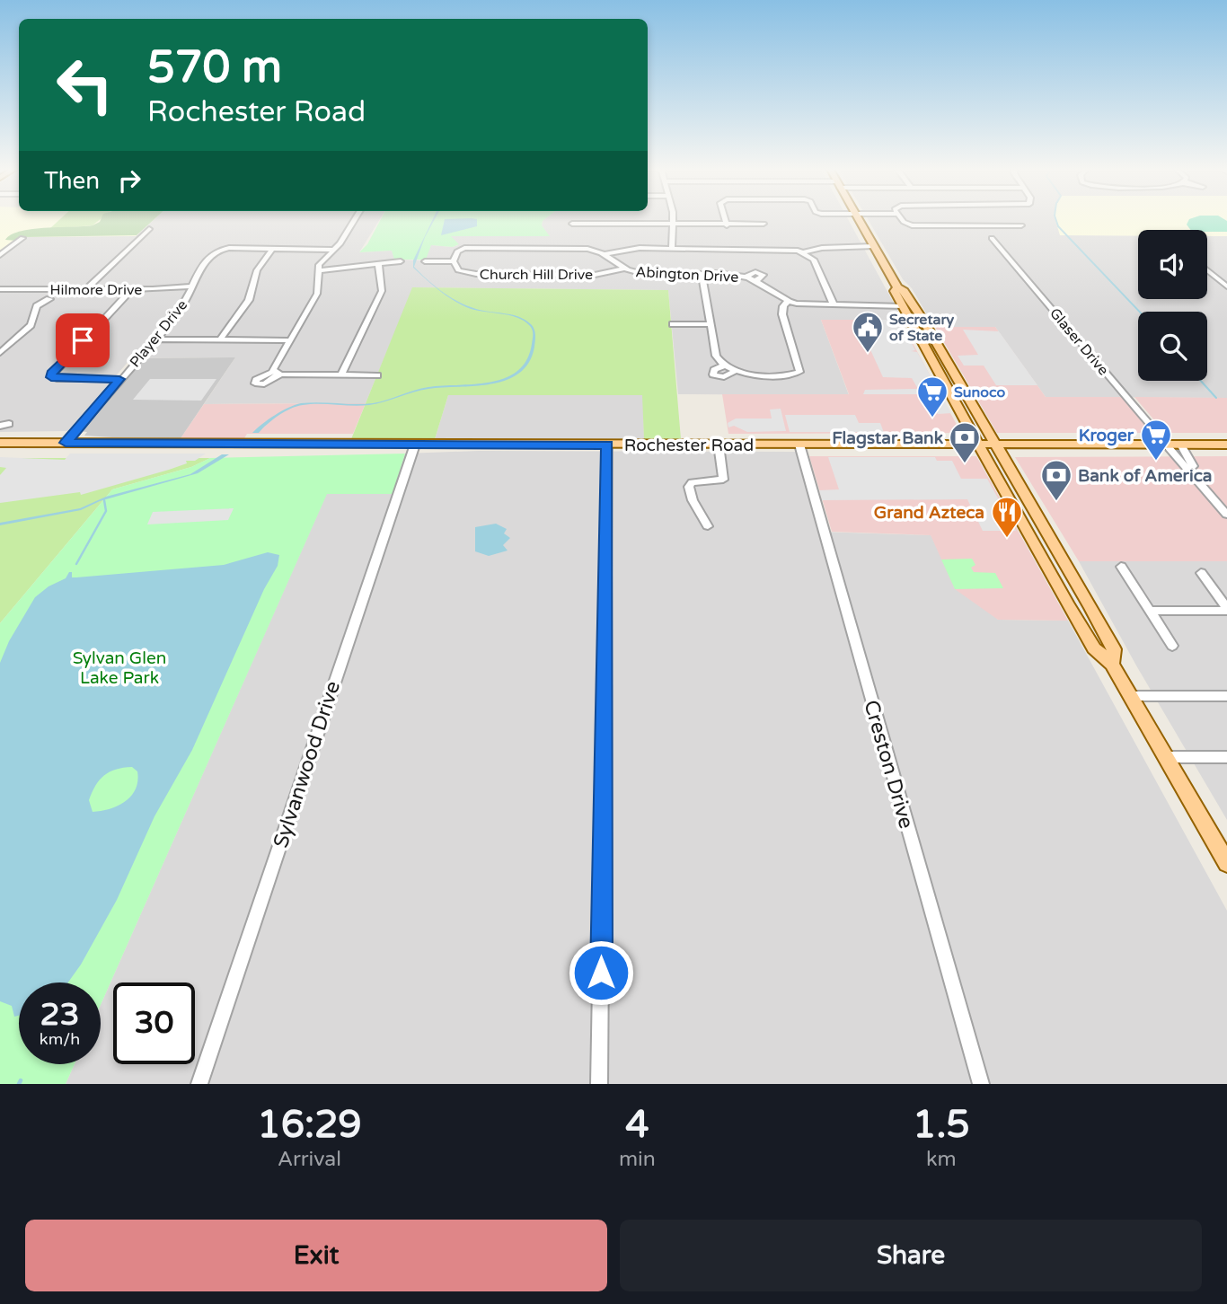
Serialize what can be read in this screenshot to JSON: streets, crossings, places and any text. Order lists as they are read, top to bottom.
{
  "streets": {
    "main road": ["Rochester Road"],
    "street": [
      "Church Hill Drive",
      "Abington Drive",
      "Hilmore Drive",
      "Player Drive",
      "Glaser Drive",
      "Sylvanwood Drive",
      "Creston Drive"
    ]
  },
  "crossings": [
    ["Church Hill Drive", "Abington Drive"],
    ["Hilmore Drive", "Player Drive"],
    ["Player Drive", "Rochester Road"],
    ["Glaser Drive", "Rochester Road"],
    ["Rochester Road", "Sylvanwood Drive"],
    ["Rochester Road", "Creston Drive"]
  ],
  "parks": ["Sylvan Glen Lake Park"],
  "places": {
    "public building": ["Secretary of State"],
    "supermarket": ["Sunoco", "Kroger"],
    "bank": ["Flagstar Bank", "Bank of America"],
    "restaurant": ["Grand Azteca"]
  },
  "page": {
    "turn": ["570 m", "Rochester Road"],
    "then": "Then",
    "speed": "23 km/h",
    "limit": "30",
    "eta": [
      "16:29",
      "Arrival",
      "4",
      "min",
      "1.5",
      "km"
    ],
    "buttons": ["Exit", "Share"]
  }
}
